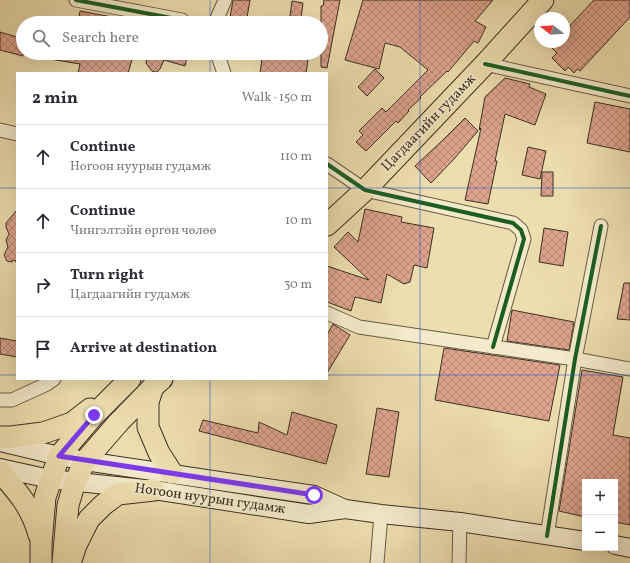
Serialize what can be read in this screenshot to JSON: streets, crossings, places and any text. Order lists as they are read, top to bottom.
{
  "streets": {
    "main road": ["Цагдаагийн гудамж", "Ногоон нуурын гудамж"]
  },
  "north": "left",
  "page": {
    "search": "Search here",
    "heading": ["2 min", "Walk · 150 m"],
    "list": [
      ["Continue", "Ногоон нуурын гудамж", "110 m"],
      ["Continue", "Чингэлтэйн өргөн чөлөө", "10 m"],
      ["Turn right", "Цагдаагийн гудамж", "30 m"],
      "Arrive at destination"
    ],
    "map_buttons": ["+", "−"]
  }
}
